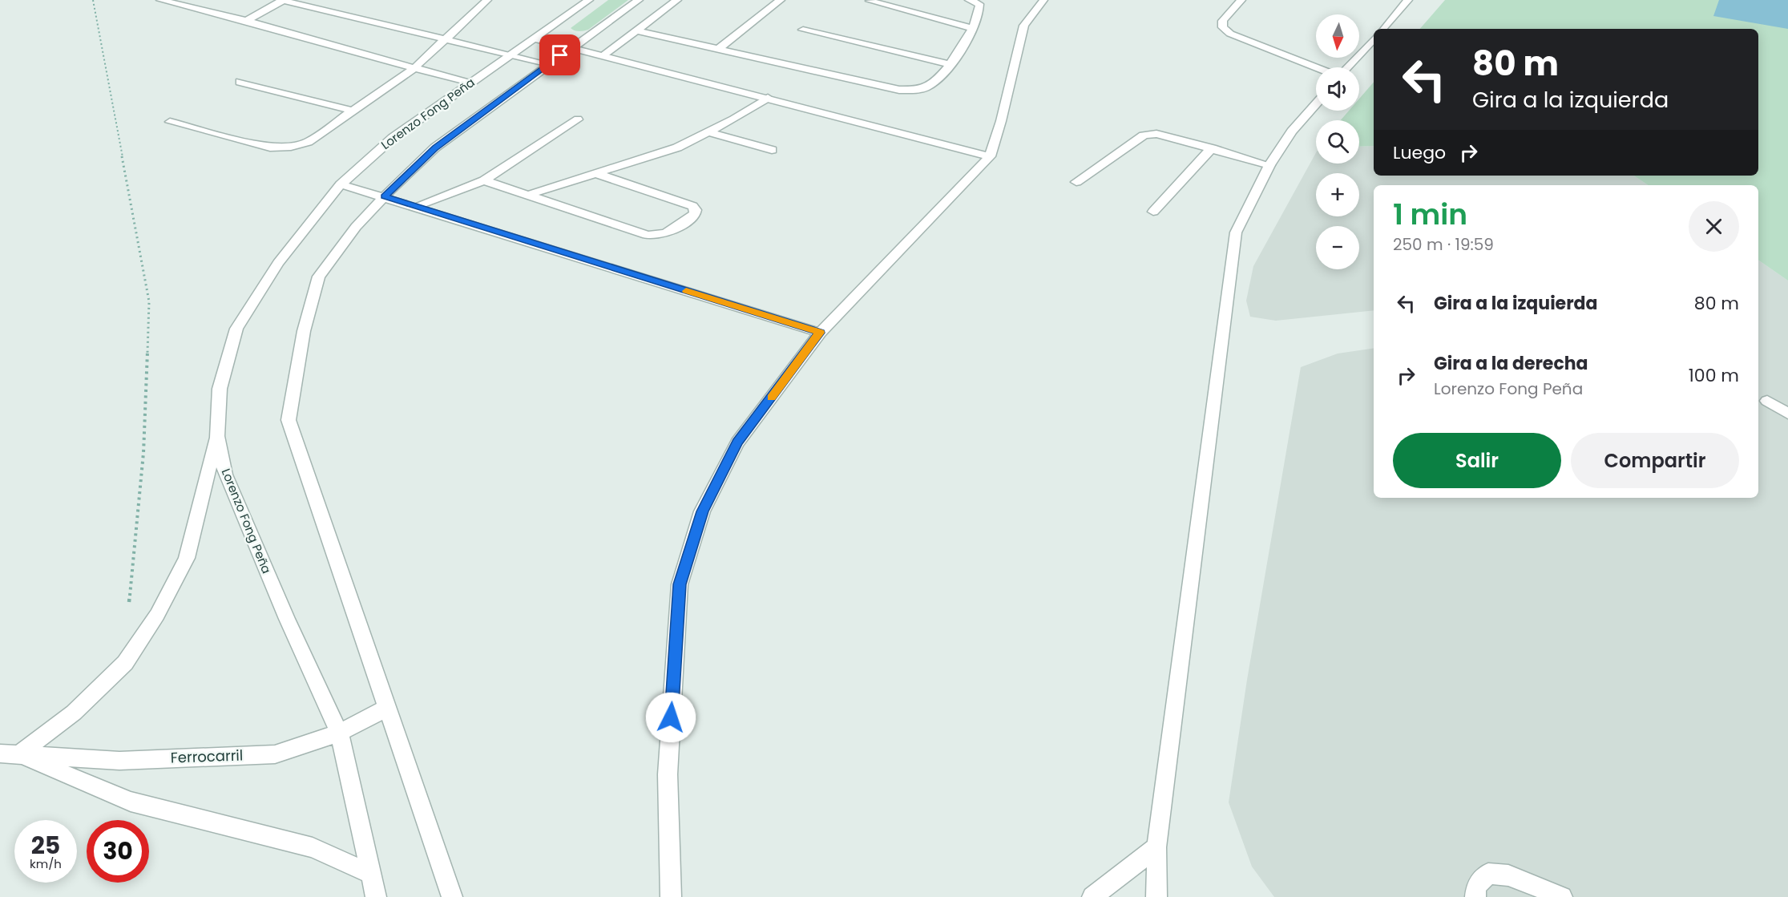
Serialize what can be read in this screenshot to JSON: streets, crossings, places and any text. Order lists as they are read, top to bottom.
{
  "streets": {
    "street": ["Lorenzo Fong Peña", "Ferrocarril"]
  },
  "crossings": [
    ["Lorenzo Fong Peña", "Ferrocarril"]
  ],
  "north": "bottom",
  "page": {
    "map_buttons": ["+", "−"],
    "turn": ["80 m", "Gira a la izquierda"],
    "then": "Luego",
    "heading": ["1 min", "250 m · 19:59"],
    "list": [
      {
        "name": "Gira a la izquierda",
        "value": "80 m"
      },
      {
        "name": "Gira a la derecha",
        "note": "Lorenzo Fong Peña",
        "value": "100 m"
      }
    ],
    "buttons": ["Salir", "Compartir"],
    "speed": "25 km/h",
    "limit": "30"
  }
}
